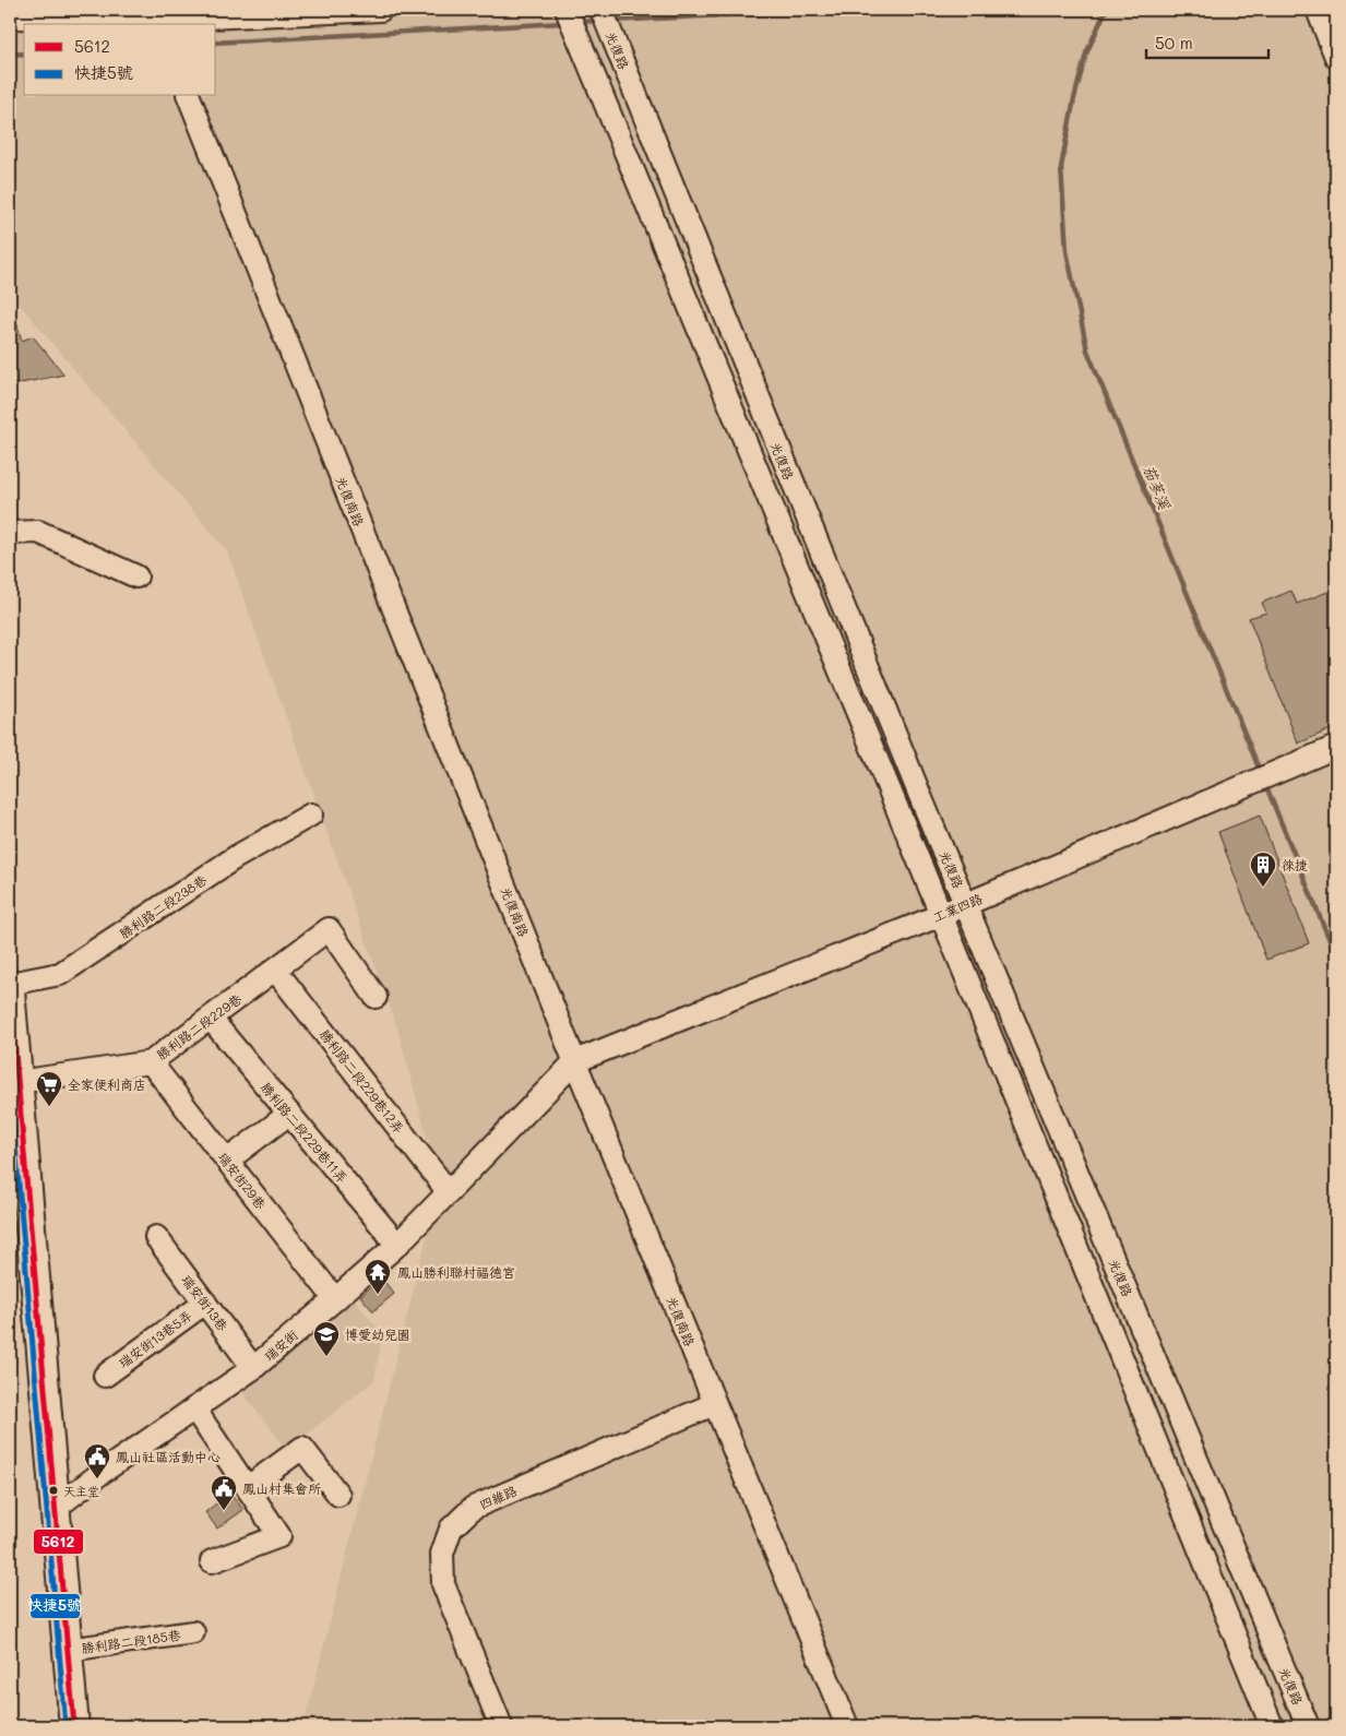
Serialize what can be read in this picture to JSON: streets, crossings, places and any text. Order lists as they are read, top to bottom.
{
  "streets": {
    "street": [
      "光復路",
      "光復南路",
      "勝利路二段238巷",
      "工業四路",
      "勝利路二段229巷",
      "勝利路二段229巷12弄",
      "勝利路二段229巷11弄",
      "瑞安街29巷",
      "瑞安街13巷",
      "瑞安街13巷5弄",
      "瑞安街",
      "四維路",
      "勝利路二段185巷"
    ]
  },
  "crossings": [
    ["光復路", "工業四路"],
    ["光復南路", "工業四路"],
    ["光復南路", "瑞安街"],
    ["光復南路", "四維路"],
    ["工業四路", "瑞安街"],
    ["勝利路二段229巷", "勝利路二段229巷12弄"],
    ["勝利路二段229巷", "勝利路二段229巷11弄"],
    ["勝利路二段229巷", "瑞安街29巷"],
    ["勝利路二段229巷12弄", "瑞安街"],
    ["勝利路二段229巷11弄", "瑞安街"],
    ["瑞安街29巷", "瑞安街"],
    ["瑞安街13巷", "瑞安街13巷5弄"],
    ["瑞安街13巷", "瑞安街"]
  ],
  "water": ["茄苳溪"],
  "places": {
    "building": ["徠捷"],
    "supermarket": ["全家便利商店"],
    "temple": ["鳳山勝利聯村福德宮"],
    "school or university": ["博愛幼兒園"],
    "public building": ["鳳山社區活動中心", "鳳山村集會所"],
    "other": ["天主堂"]
  },
  "lines": ["transit line 5612", "transit line 快捷5號"],
  "legend": ["5612", "快捷5號"],
  "scale_bar": "50 m"
}
